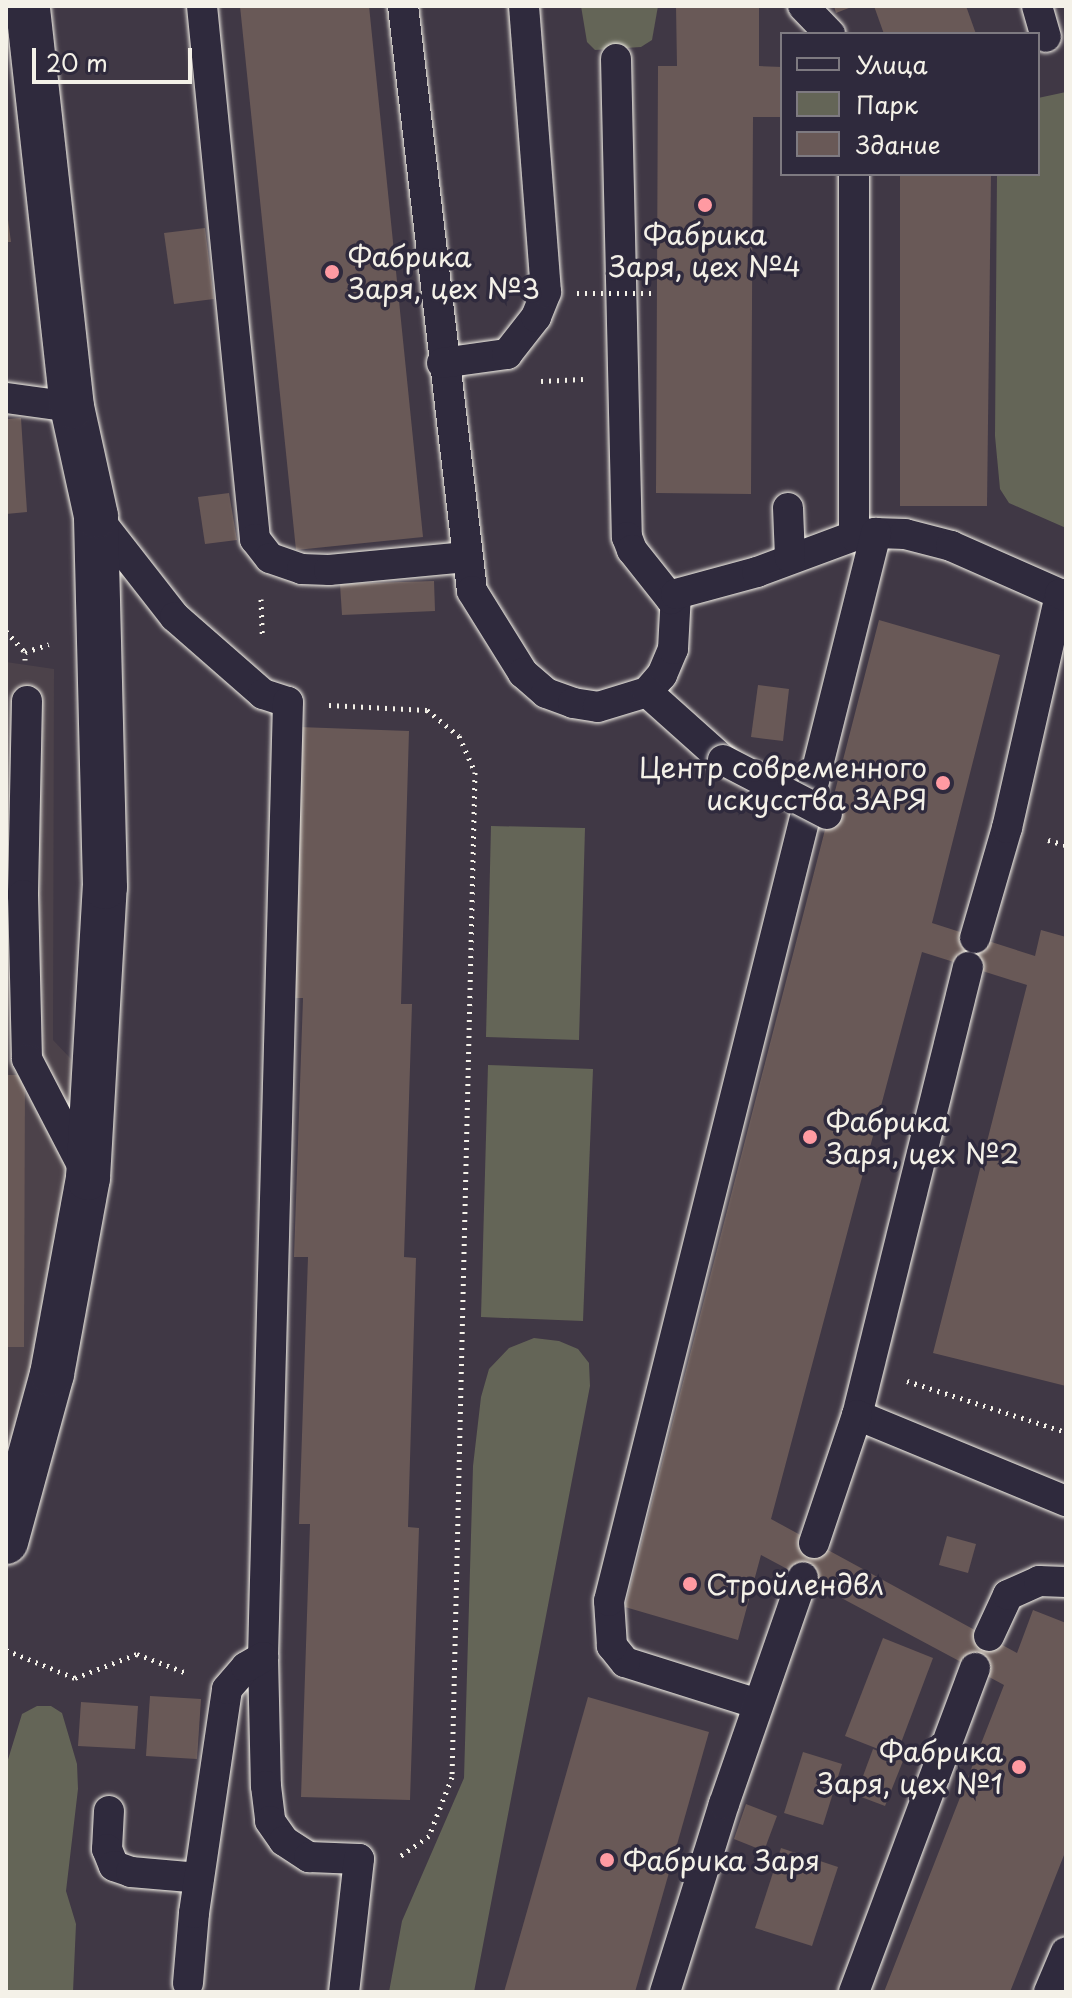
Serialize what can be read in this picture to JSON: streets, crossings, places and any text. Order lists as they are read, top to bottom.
{
  "places": [
    "Фабрика Заря, цех №4",
    "Фабрика Заря, цех №3",
    "Центр современного искусства ЗАРЯ",
    "Фабрика Заря, цех №2",
    "Стройлендвл",
    "Фабрика Заря, цех №1",
    "Фабрика Заря"
  ],
  "legend": ["Улица", "Парк", "Здание"],
  "scale_bar": "20 m"
}
